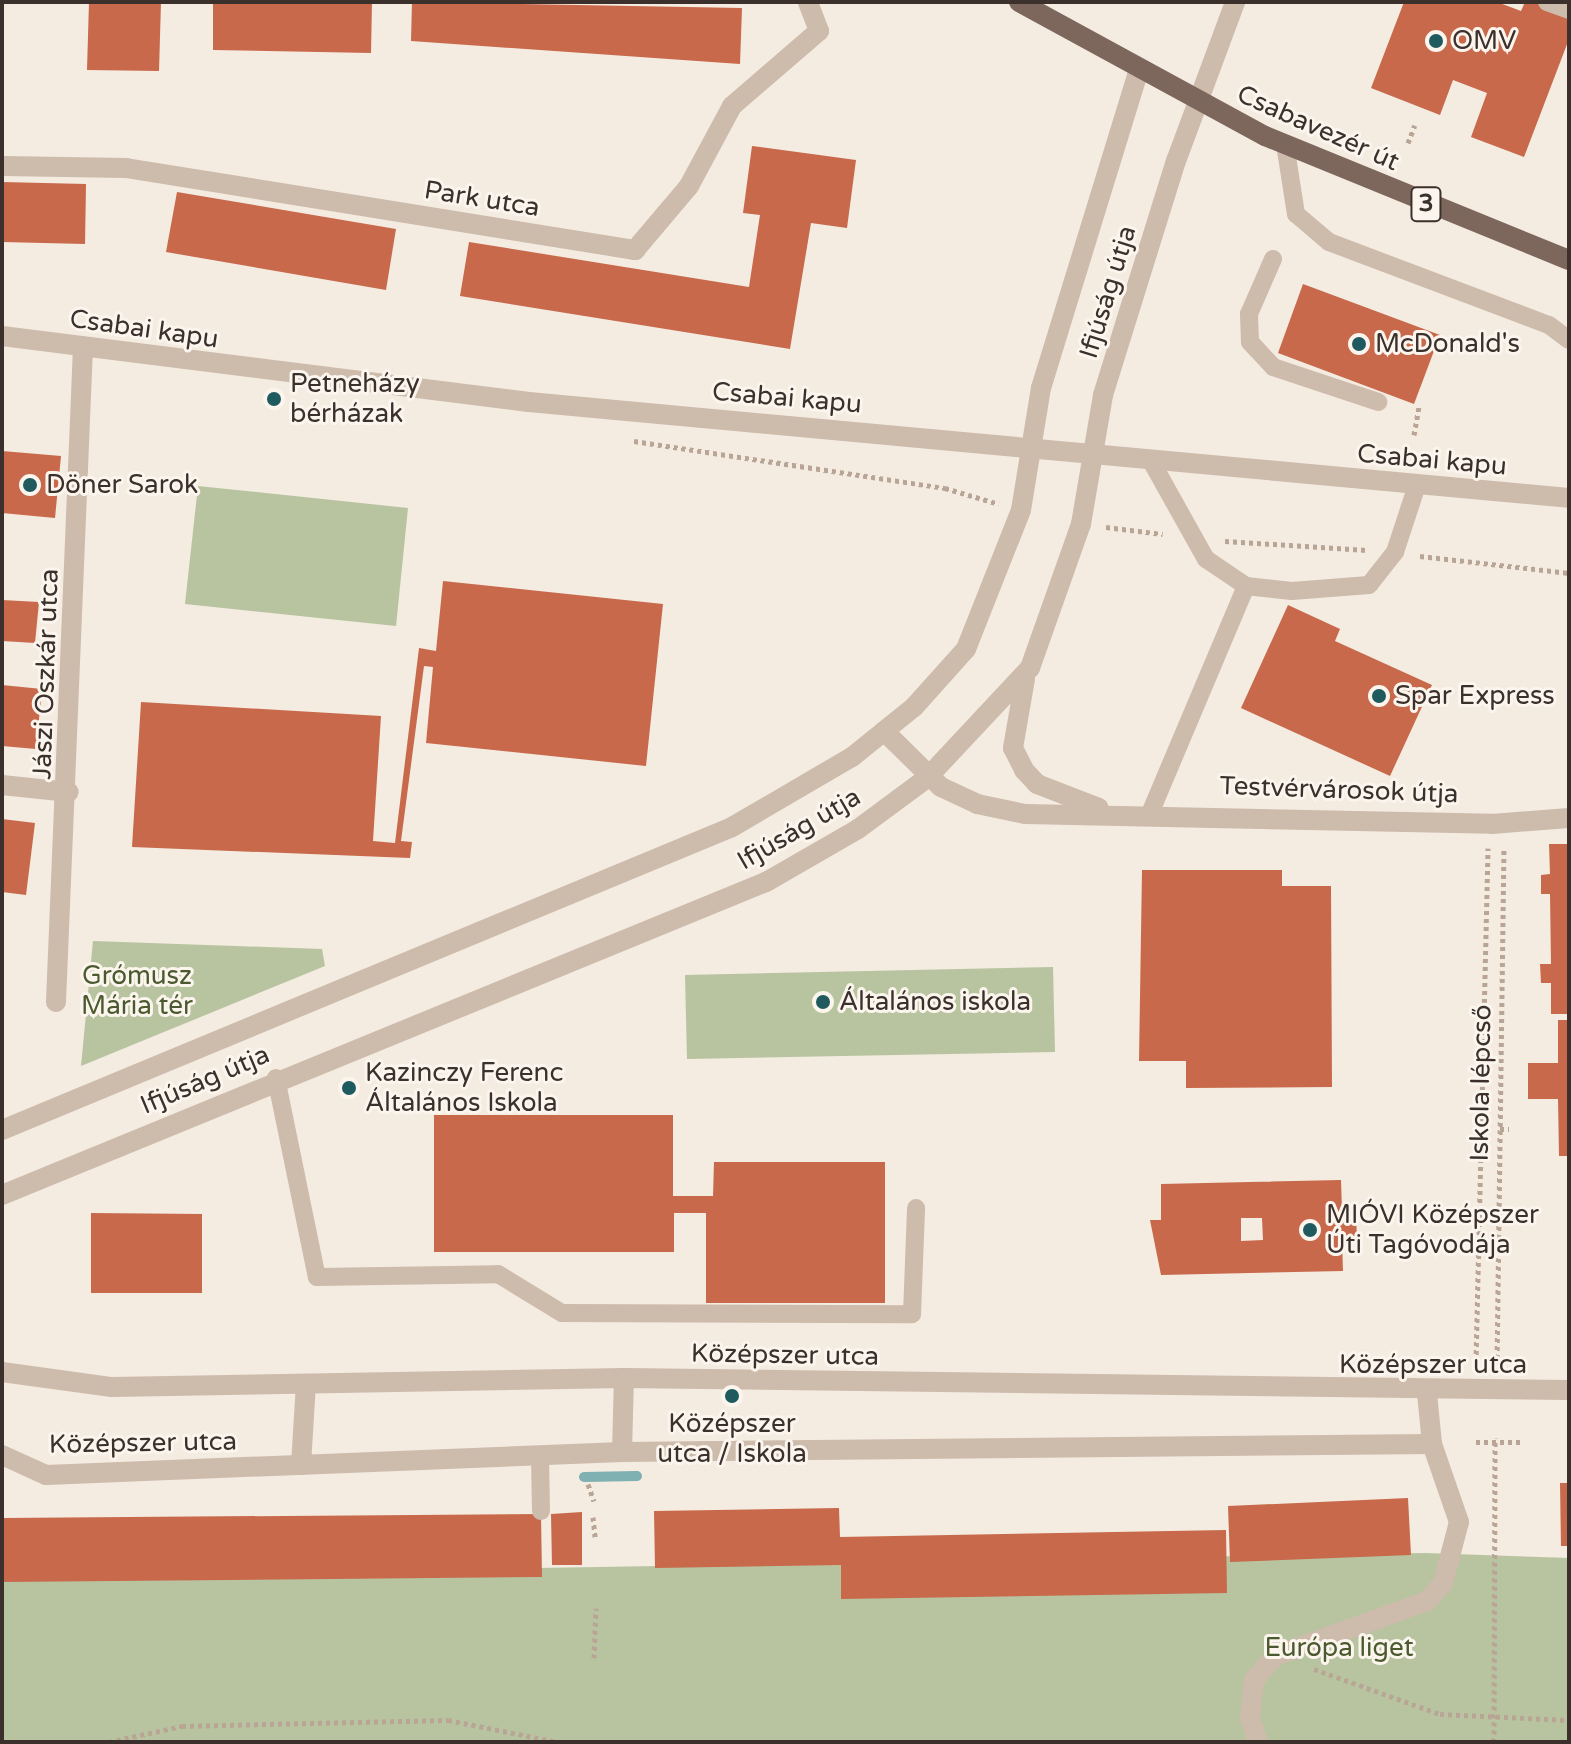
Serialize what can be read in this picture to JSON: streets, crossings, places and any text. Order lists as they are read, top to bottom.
{
  "streets": {
    "main road": ["Csabavezér út", "3"],
    "street": [
      "Park utca",
      "Ifjúság útja",
      "Csabai kapu",
      "Jászi Oszkár utca",
      "Testvérvárosok útja",
      "Középszer utca"
    ],
    "path": ["Iskola lépcső"]
  },
  "crossings": [
    ["Csabavezér út", "3"],
    ["Csabavezér út", "Ifjúság útja"],
    ["3", "Ifjúság útja"],
    ["Ifjúság útja", "Csabai kapu"],
    ["Ifjúság útja", "Testvérvárosok útja"],
    ["Csabai kapu", "Jászi Oszkár utca"],
    ["Testvérvárosok útja", "Iskola lépcső"],
    ["Iskola lépcső", "Középszer utca"]
  ],
  "parks": ["Grómusz Mária tér", "Európa liget"],
  "places": [
    "OMV",
    "McDonald's",
    "Petneházy bérházak",
    "Döner Sarok",
    "Spar Express",
    "Általános iskola",
    "Kazinczy Ferenc Általános Iskola",
    "MIÓVI Középszer Úti Tagóvodája",
    "Középszer utca / Iskola"
  ]
}
